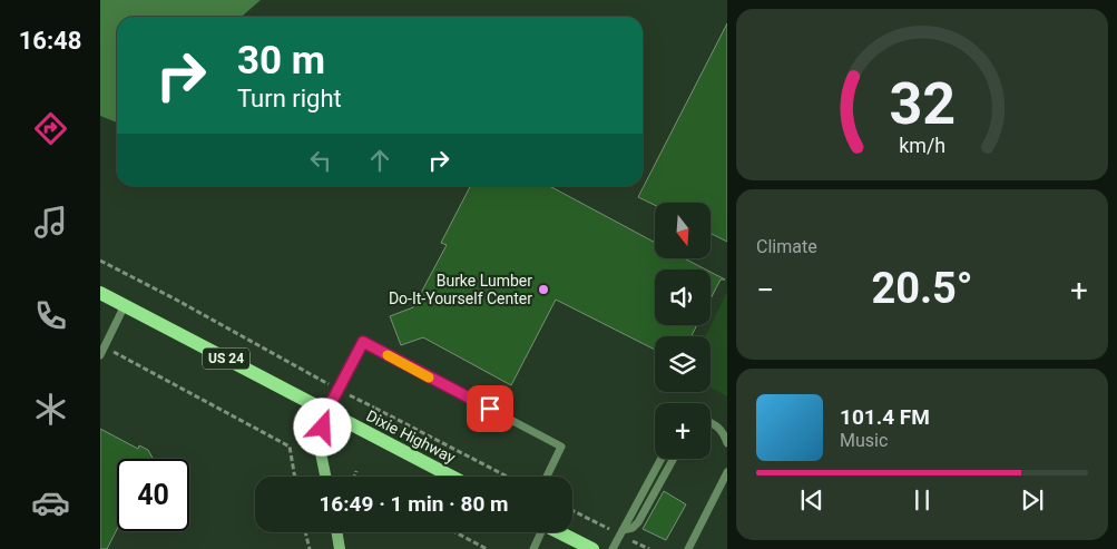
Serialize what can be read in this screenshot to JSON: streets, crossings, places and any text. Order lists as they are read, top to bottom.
{
  "streets": {
    "main road": ["US 24", "Dixie Highway"]
  },
  "places": ["Burke Lumber Do-It-Yourself Center"],
  "north": "bottom",
  "page": {
    "tabs": "16:48",
    "turn": ["30 m", "Turn right"],
    "tile": "Climate",
    "map_buttons": "+",
    "heat": ["−", "20.5°", "+"],
    "song": ["101.4 FM", "Music"],
    "limit": "40",
    "trip": "16:49 · 1 min · 80 m",
    "gauge": ["32", "km/h"]
  }
}
